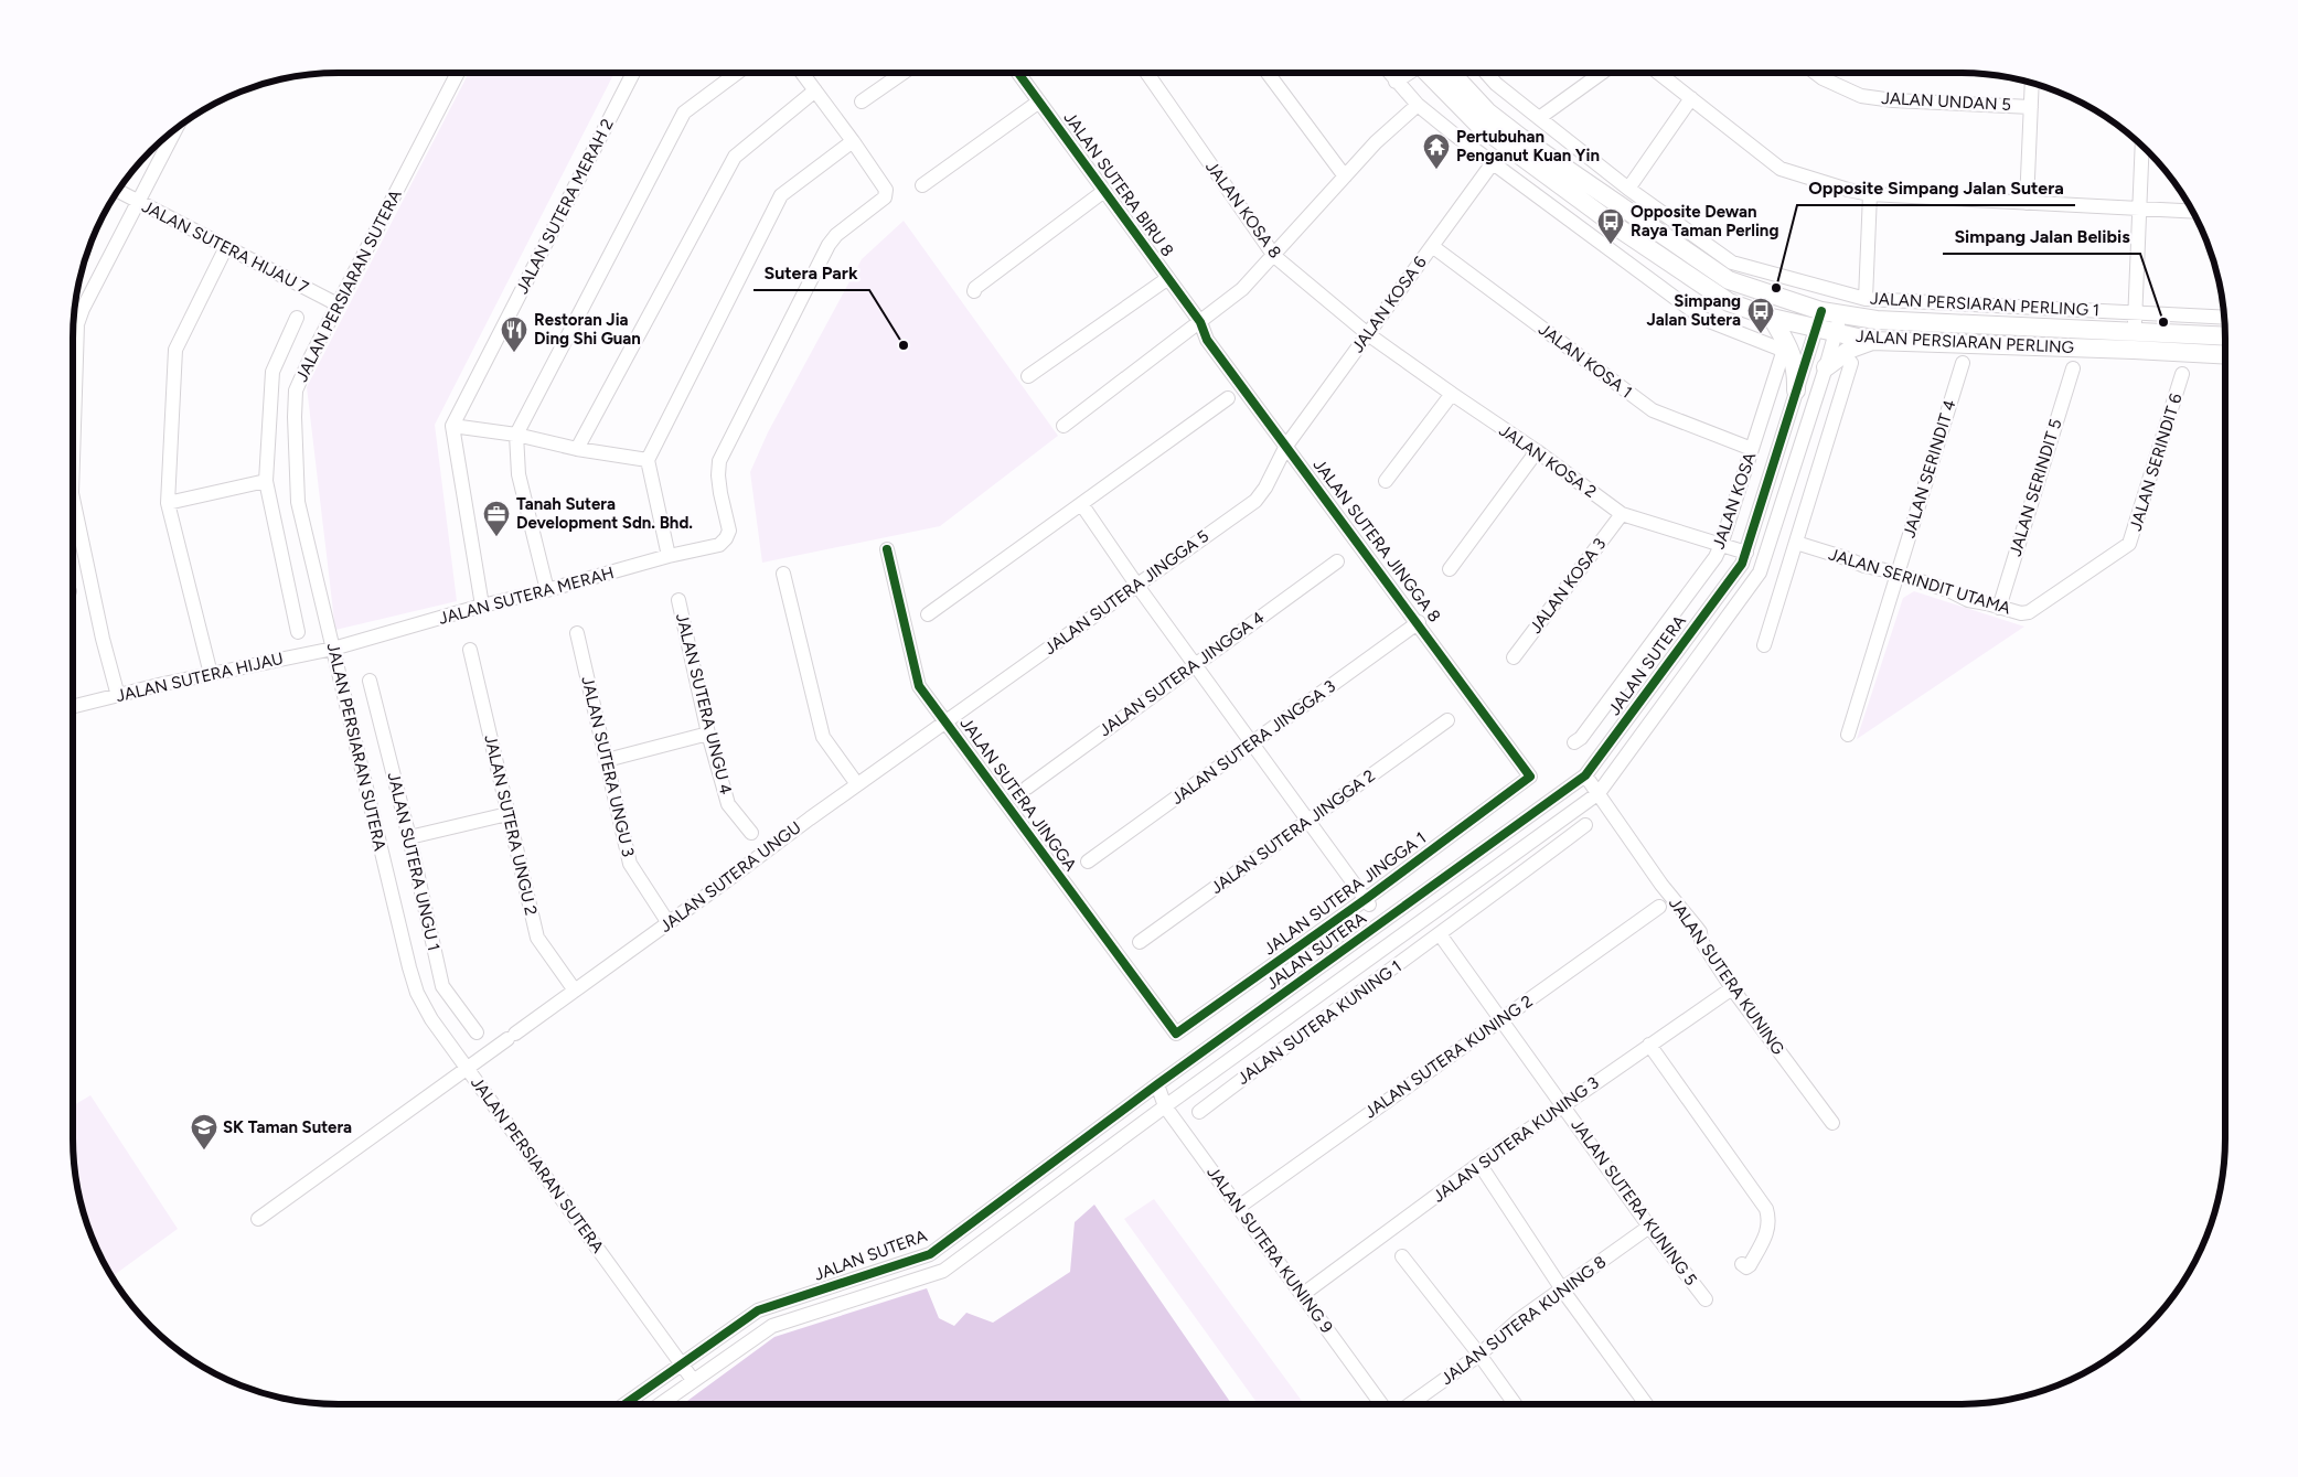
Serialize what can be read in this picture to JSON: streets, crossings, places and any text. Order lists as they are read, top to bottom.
{
  "streets": {
    "main road": ["JALAN PERSIARAN PERLING"],
    "street": [
      "JALAN UNDAN 5",
      "JALAN SUTERA BIRU 8",
      "JALAN SUTERA MERAH 2",
      "JALAN KOSA 8",
      "JALAN SUTERA HIJAU 7",
      "JALAN PERSIARAN SUTERA",
      "JALAN KOSA 6",
      "JALAN PERSIARAN PERLING 1",
      "JALAN KOSA 1",
      "JALAN KOSA 2",
      "JALAN SERINDIT 6",
      "JALAN SERINDIT 4",
      "JALAN SERINDIT 5",
      "JALAN KOSA",
      "JALAN SUTERA JINGGA 8",
      "JALAN SERINDIT UTAMA",
      "JALAN KOSA 3",
      "JALAN SUTERA JINGGA 5",
      "JALAN SUTERA MERAH",
      "JALAN SUTERA",
      "JALAN SUTERA JINGGA 4",
      "JALAN SUTERA HIJAU",
      "JALAN SUTERA UNGU 4",
      "JALAN SUTERA JINGGA 3",
      "JALAN SUTERA UNGU 3",
      "JALAN SUTERA JINGGA",
      "JALAN SUTERA UNGU 2",
      "JALAN SUTERA JINGGA 2",
      "JALAN SUTERA UNGU 1",
      "JALAN SUTERA UNGU",
      "JALAN SUTERA JINGGA 1",
      "JALAN SUTERA KUNING",
      "JALAN SUTERA KUNING 1",
      "JALAN SUTERA KUNING 2",
      "JALAN SUTERA KUNING 3",
      "JALAN SUTERA KUNING 5",
      "JALAN SUTERA KUNING 9",
      "JALAN SUTERA KUNING 8"
    ]
  },
  "crossings": [
    ["JALAN SUTERA BIRU 8", "JALAN SUTERA JINGGA 8"],
    ["JALAN KOSA 8", "JALAN KOSA 6"],
    ["JALAN KOSA 8", "JALAN KOSA 2"],
    ["JALAN SUTERA HIJAU 7", "JALAN PERSIARAN SUTERA"],
    ["JALAN PERSIARAN SUTERA", "JALAN SUTERA MERAH"],
    ["JALAN PERSIARAN SUTERA", "JALAN SUTERA"],
    ["JALAN PERSIARAN SUTERA", "JALAN SUTERA HIJAU"],
    ["JALAN PERSIARAN SUTERA", "JALAN SUTERA UNGU"],
    ["JALAN KOSA 6", "JALAN KOSA 1"],
    ["JALAN KOSA 6", "JALAN KOSA 2"],
    ["JALAN KOSA 6", "JALAN KOSA"],
    ["JALAN KOSA 6", "JALAN SUTERA JINGGA 8"],
    ["JALAN KOSA 6", "JALAN SUTERA JINGGA 5"],
    ["JALAN PERSIARAN PERLING 1", "JALAN PERSIARAN PERLING"],
    ["JALAN PERSIARAN PERLING", "JALAN SUTERA"],
    ["JALAN KOSA 1", "JALAN KOSA"],
    ["JALAN KOSA 2", "JALAN KOSA"],
    ["JALAN KOSA 2", "JALAN KOSA 3"],
    ["JALAN KOSA 2", "JALAN SUTERA"],
    ["JALAN SERINDIT 6", "JALAN SERINDIT UTAMA"],
    ["JALAN SERINDIT 4", "JALAN SERINDIT UTAMA"],
    ["JALAN SERINDIT 5", "JALAN SERINDIT UTAMA"],
    ["JALAN SUTERA JINGGA 8", "JALAN SUTERA JINGGA 5"],
    ["JALAN SUTERA JINGGA 8", "JALAN SUTERA JINGGA 3"],
    ["JALAN SUTERA JINGGA 8", "JALAN SUTERA JINGGA 1"],
    ["JALAN SUTERA JINGGA 5", "JALAN SUTERA JINGGA"],
    ["JALAN SUTERA JINGGA 5", "JALAN SUTERA UNGU"],
    ["JALAN SUTERA MERAH", "JALAN SUTERA HIJAU"],
    ["JALAN SUTERA", "JALAN SUTERA JINGGA 1"],
    ["JALAN SUTERA", "JALAN SUTERA KUNING"],
    ["JALAN SUTERA", "JALAN SUTERA KUNING 9"],
    ["JALAN SUTERA UNGU 3", "JALAN SUTERA UNGU"],
    ["JALAN SUTERA JINGGA", "JALAN SUTERA UNGU"],
    ["JALAN SUTERA JINGGA", "JALAN SUTERA JINGGA 1"],
    ["JALAN SUTERA UNGU 2", "JALAN SUTERA UNGU"],
    ["JALAN SUTERA KUNING", "JALAN SUTERA KUNING 3"],
    ["JALAN SUTERA KUNING 2", "JALAN SUTERA KUNING 5"],
    ["JALAN SUTERA KUNING 2", "JALAN SUTERA KUNING 9"],
    ["JALAN SUTERA KUNING 3", "JALAN SUTERA KUNING 5"],
    ["JALAN SUTERA KUNING 3", "JALAN SUTERA KUNING 9"],
    ["JALAN SUTERA KUNING 5", "JALAN SUTERA KUNING 8"]
  ],
  "places": {
    "temple": ["Pertubuhan Penganut Kuan Yin"],
    "bus stop": ["Opposite Dewan Raya Taman Perling", "Simpang Jalan Sutera"],
    "other": ["Opposite Simpang Jalan Sutera", "Simpang Jalan Belibis", "Sutera Park"],
    "restaurant": ["Restoran Jia Ding Shi Guan"],
    "office": ["Tanah Sutera Development Sdn. Bhd."],
    "school or university": ["SK Taman Sutera"]
  }
}
